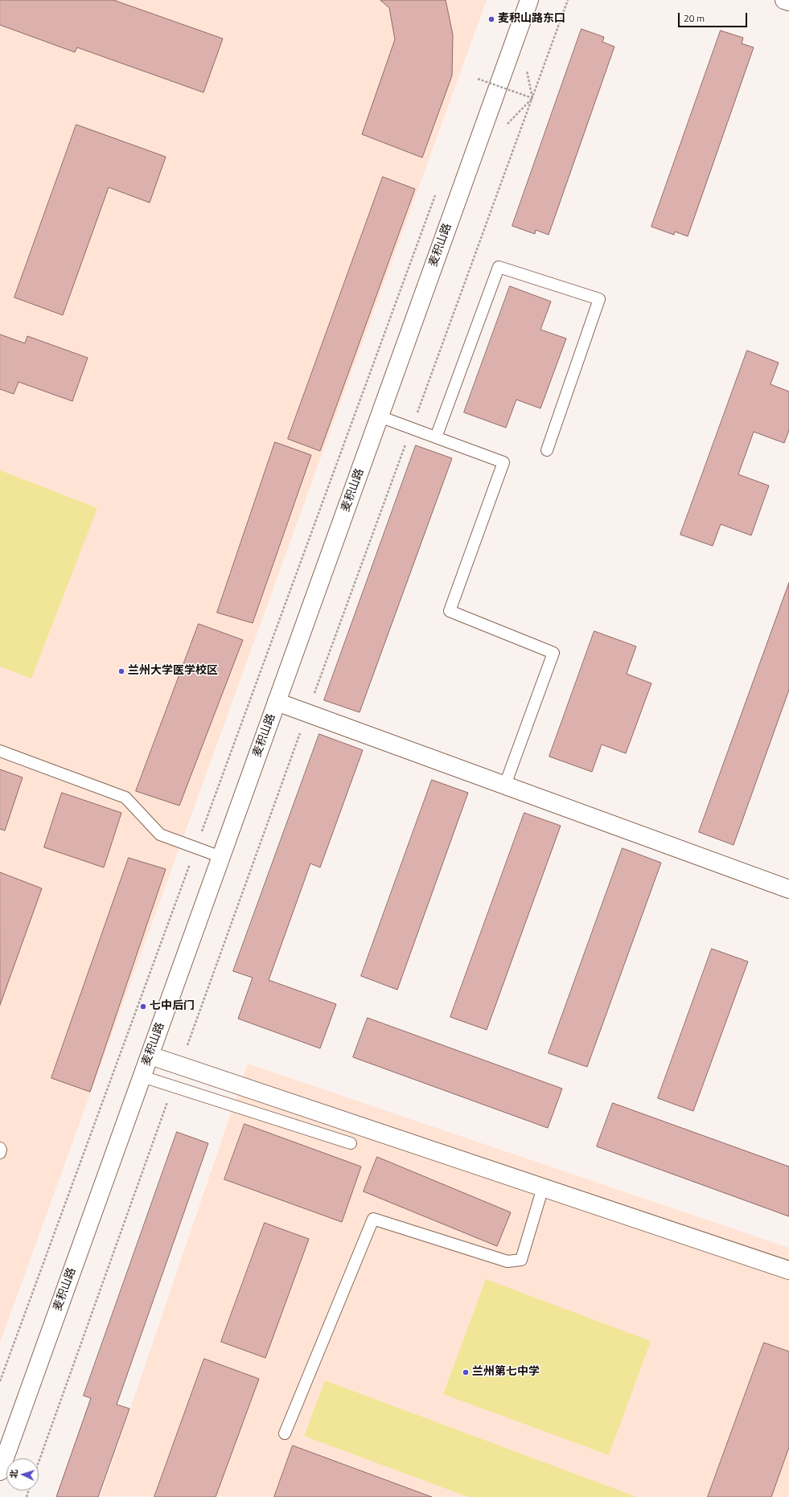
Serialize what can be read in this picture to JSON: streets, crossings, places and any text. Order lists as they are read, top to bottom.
{
  "streets": {
    "street": ["麦积山路"]
  },
  "places": [
    "麦积山路东口",
    "兰州大学医学校区",
    "七中后门",
    "兰州第七中学"
  ],
  "scale_bar": "20 m",
  "north": "left"
}
